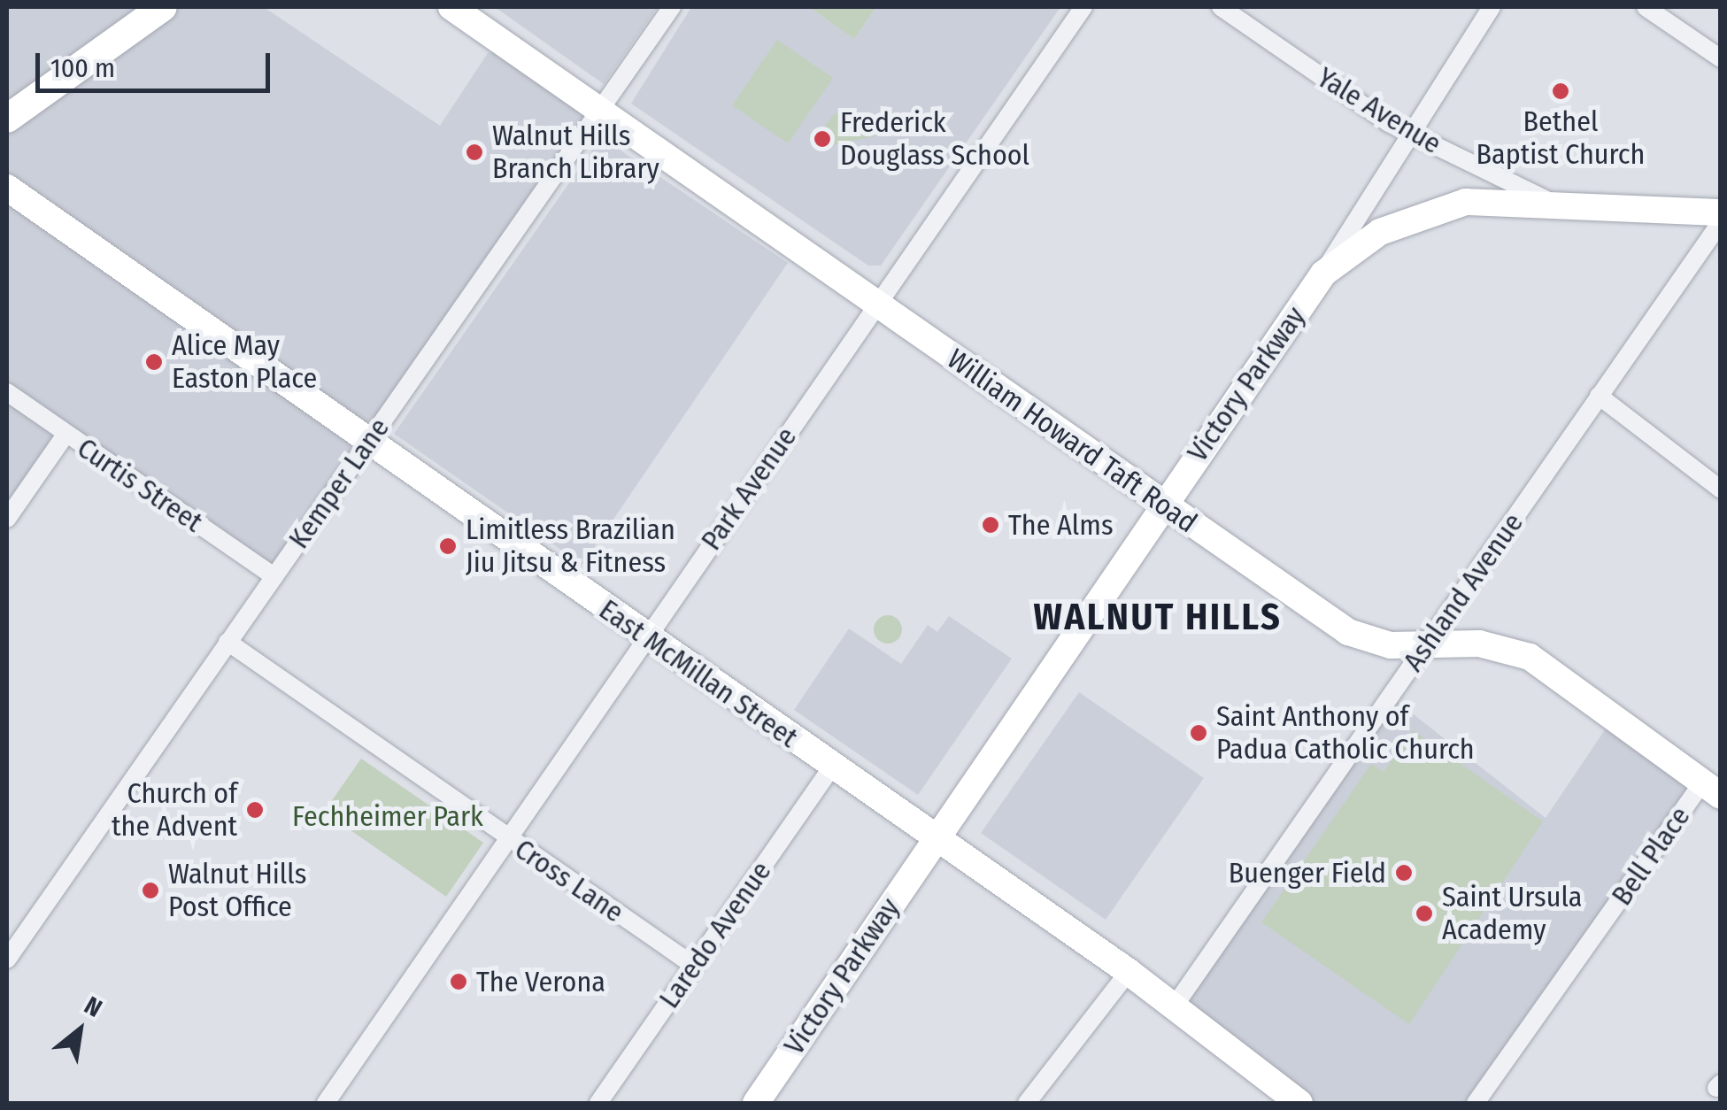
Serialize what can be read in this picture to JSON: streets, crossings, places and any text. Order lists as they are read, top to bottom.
{
  "streets": {
    "street": [
      "Yale Avenue",
      "Victory Parkway",
      "William Howard Taft Road",
      "Kemper Lane",
      "Curtis Street",
      "Park Avenue",
      "Ashland Avenue",
      "East McMillan Street",
      "Bell Place",
      "Cross Lane",
      "Laredo Avenue"
    ]
  },
  "crossings": [
    ["Yale Avenue", "Victory Parkway"],
    ["Victory Parkway", "William Howard Taft Road"],
    ["Victory Parkway", "East McMillan Street"],
    ["William Howard Taft Road", "Kemper Lane"],
    ["William Howard Taft Road", "Park Avenue"],
    ["William Howard Taft Road", "Ashland Avenue"],
    ["William Howard Taft Road", "Bell Place"],
    ["Kemper Lane", "Curtis Street"],
    ["Kemper Lane", "East McMillan Street"],
    ["Kemper Lane", "Cross Lane"],
    ["Park Avenue", "East McMillan Street"],
    ["Park Avenue", "Cross Lane"],
    ["Ashland Avenue", "East McMillan Street"],
    ["East McMillan Street", "Laredo Avenue"],
    ["Cross Lane", "Laredo Avenue"]
  ],
  "districts": ["WALNUT HILLS"],
  "parks": ["Fechheimer Park"],
  "places": [
    "Bethel Baptist Church",
    "Frederick Douglass School",
    "Walnut Hills Branch Library",
    "Alice May Easton Place",
    "The Alms",
    "Limitless Brazilian Jiu Jitsu & Fitness",
    "Saint Anthony of Padua Catholic Church",
    "Church of the Advent",
    "Buenger Field",
    "Walnut Hills Post Office",
    "Saint Ursula Academy",
    "The Verona"
  ],
  "scale_bar": "100 m",
  "north": "top right"
}
